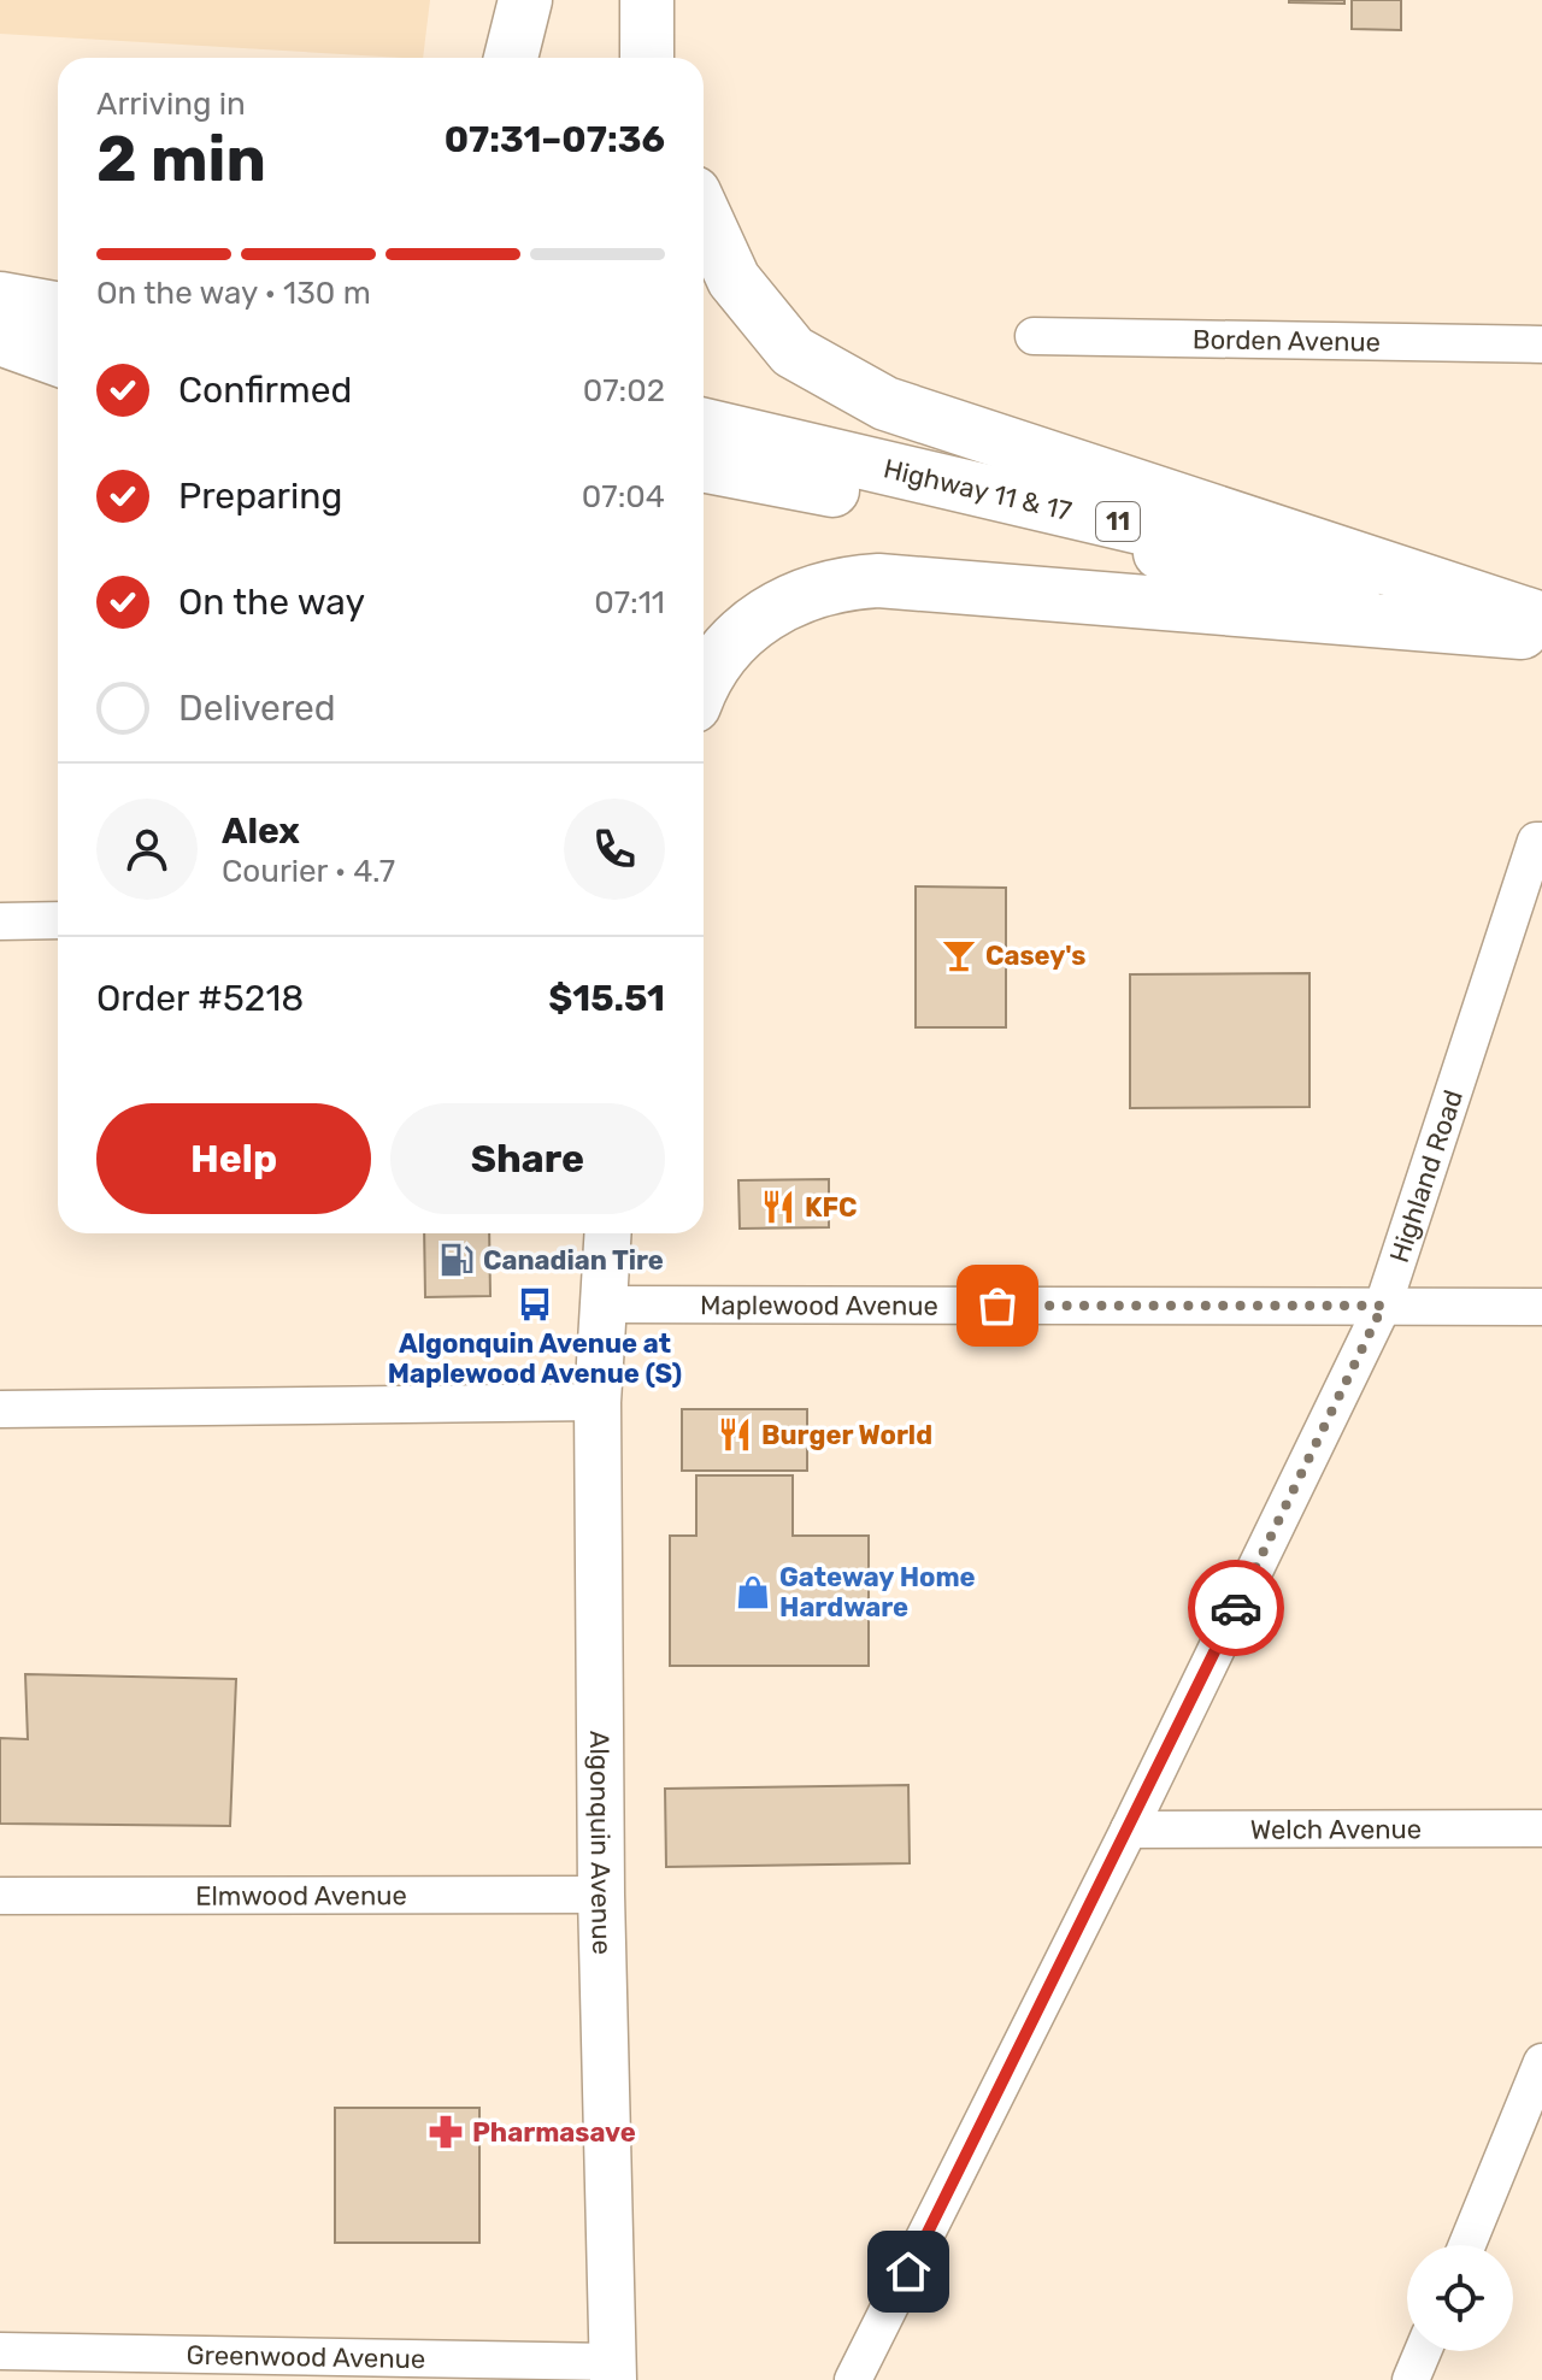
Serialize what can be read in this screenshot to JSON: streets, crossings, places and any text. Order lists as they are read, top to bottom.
{
  "streets": {
    "highway": ["Highway 11 & 17", "11"],
    "main road": ["Algonquin Avenue"],
    "street": [
      "Borden Avenue",
      "Highland Road",
      "Maplewood Avenue",
      "Welch Avenue",
      "Elmwood Avenue",
      "Greenwood Avenue"
    ]
  },
  "crossings": [
    ["Highland Road", "Maplewood Avenue"],
    ["Highland Road", "Welch Avenue"],
    ["Maplewood Avenue", "Algonquin Avenue"],
    ["Algonquin Avenue", "Elmwood Avenue"],
    ["Algonquin Avenue", "Greenwood Avenue"]
  ],
  "places": {
    "bar": ["Casey's"],
    "restaurant": ["KFC", "Burger World"],
    "fuel station": ["Canadian Tire"],
    "bus stop": ["Algonquin Avenue at Maplewood Avenue (S)"],
    "shop": ["Gateway Home Hardware"],
    "pharmacy": ["Pharmasave"]
  },
  "page": {
    "heading": ["2 min", "Arriving in", "07:31–07:36"],
    "panel": [
      "Alex",
      "Courier · 4.7",
      "Order #5218",
      "$15.51"
    ],
    "bar": "On the way · 130 m",
    "list": [
      ["Confirmed", "07:02"],
      ["Preparing", "07:04"],
      ["On the way", "07:11"],
      "Delivered"
    ],
    "buttons": ["Help", "Share"]
  }
}
